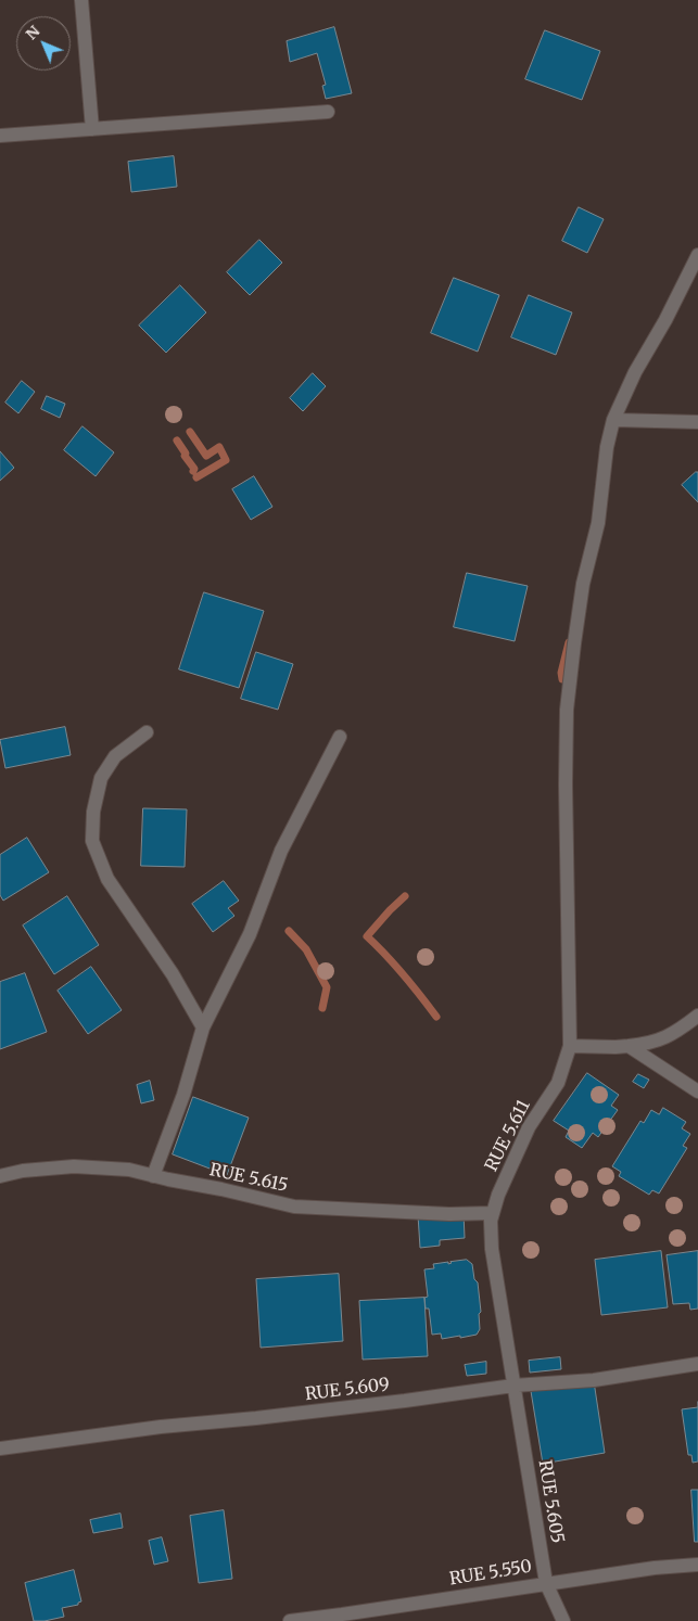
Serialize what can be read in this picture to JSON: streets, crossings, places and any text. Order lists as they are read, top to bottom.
{
  "streets": {
    "street": [
      "RUE 5.611",
      "RUE 5.615",
      "RUE 5.609",
      "RUE 5.605",
      "RUE 5.550"
    ]
  },
  "crossings": [
    ["RUE 5.611", "RUE 5.615"],
    ["RUE 5.611", "RUE 5.609"],
    ["RUE 5.611", "RUE 5.605"],
    ["RUE 5.609", "RUE 5.605"],
    ["RUE 5.605", "RUE 5.550"]
  ],
  "north": "top left"
}
